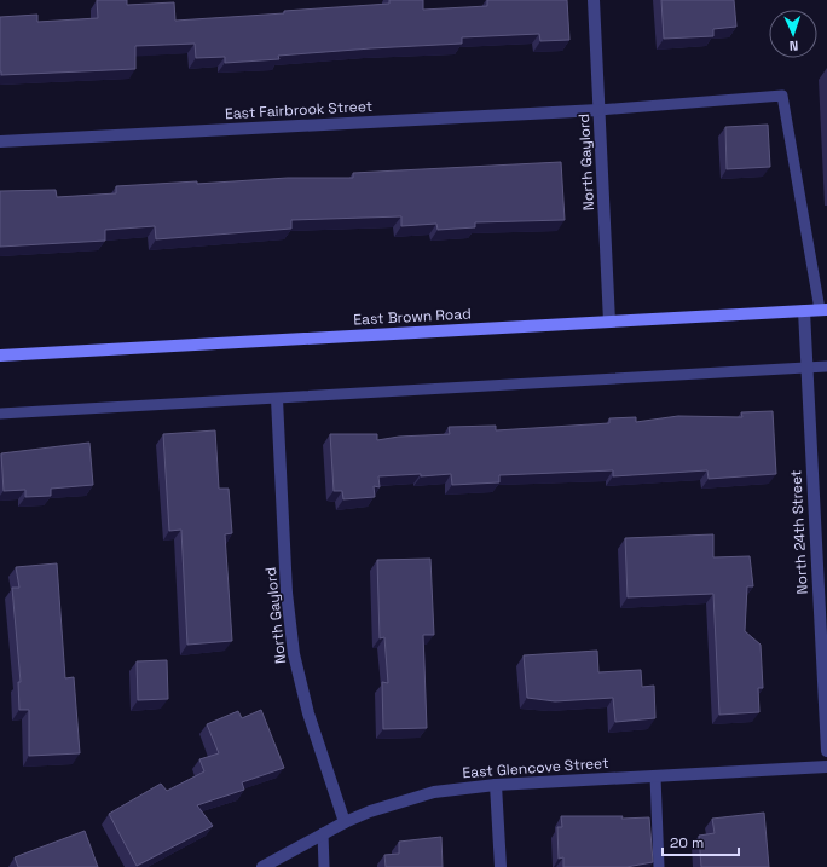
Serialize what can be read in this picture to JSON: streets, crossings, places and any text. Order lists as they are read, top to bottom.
{
  "streets": {
    "main road": ["East Brown Road"],
    "street": [
      "East Fairbrook Street",
      "North Gaylord",
      "North 24th Street",
      "East Glencove Street"
    ]
  },
  "crossings": [
    ["East Fairbrook Street", "North Gaylord"],
    ["North Gaylord", "East Brown Road"],
    ["North Gaylord", "East Glencove Street"],
    ["East Brown Road", "North 24th Street"]
  ],
  "scale_bar": "20 m",
  "north": "bottom"
}
